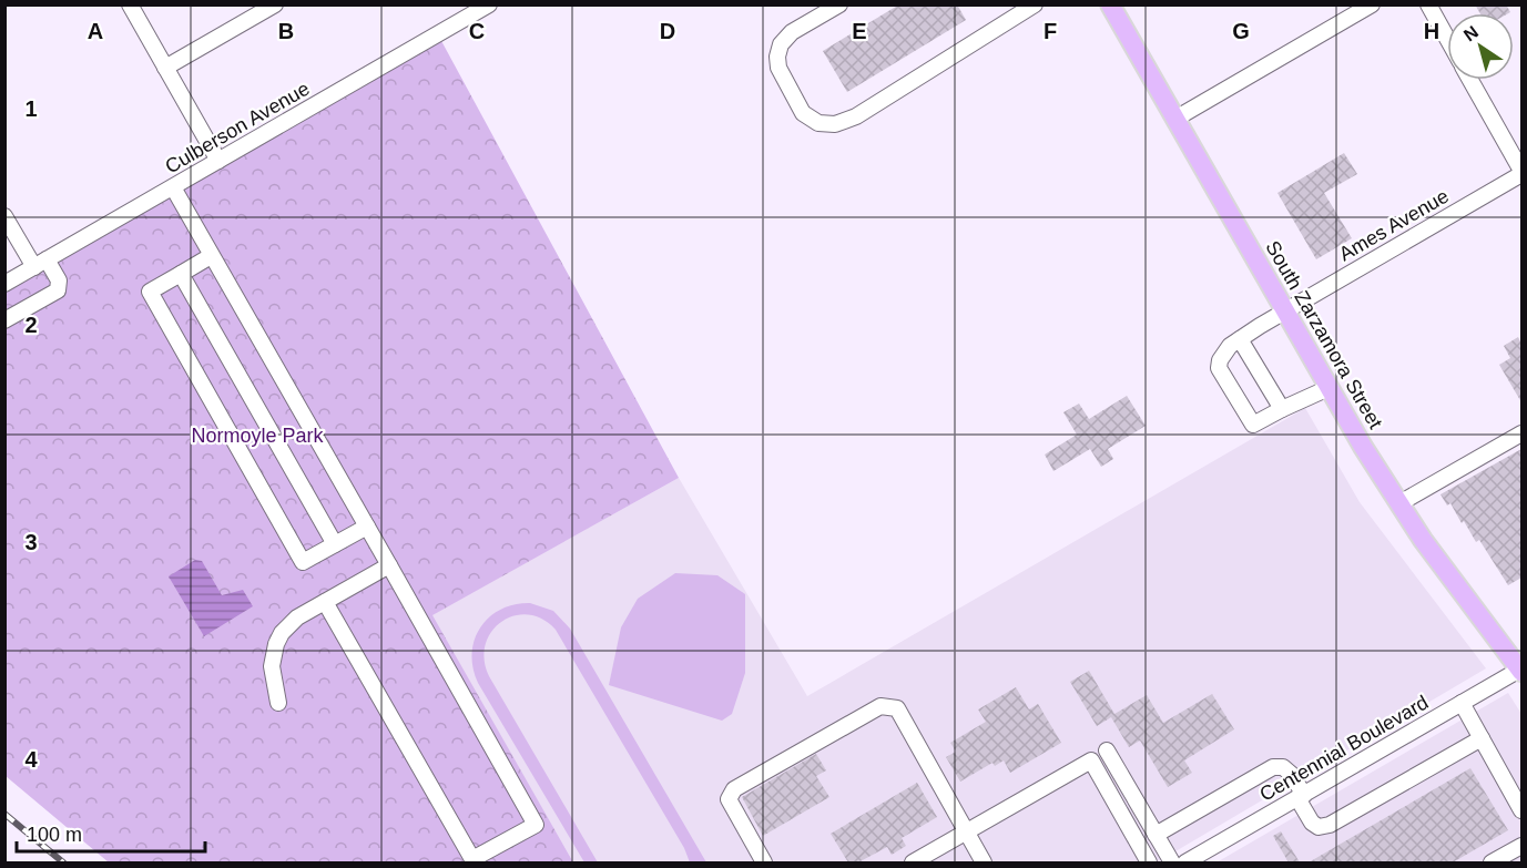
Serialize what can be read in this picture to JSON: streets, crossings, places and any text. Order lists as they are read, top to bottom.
{
  "streets": {
    "main road": ["South Zarzamora Street"],
    "street": ["Culberson Avenue", "Ames Avenue", "Centennial Boulevard"]
  },
  "crossings": [
    ["Ames Avenue", "South Zarzamora Street"],
    ["South Zarzamora Street", "Centennial Boulevard"]
  ],
  "parks": ["Normoyle Park"],
  "scale_bar": "100 m",
  "north": "top left",
  "grid": {
    "columns": [
      "A",
      "B",
      "C",
      "D",
      "E",
      "F",
      "G",
      "H"
    ],
    "rows": [
      "1",
      "2",
      "3",
      "4"
    ]
  }
}
